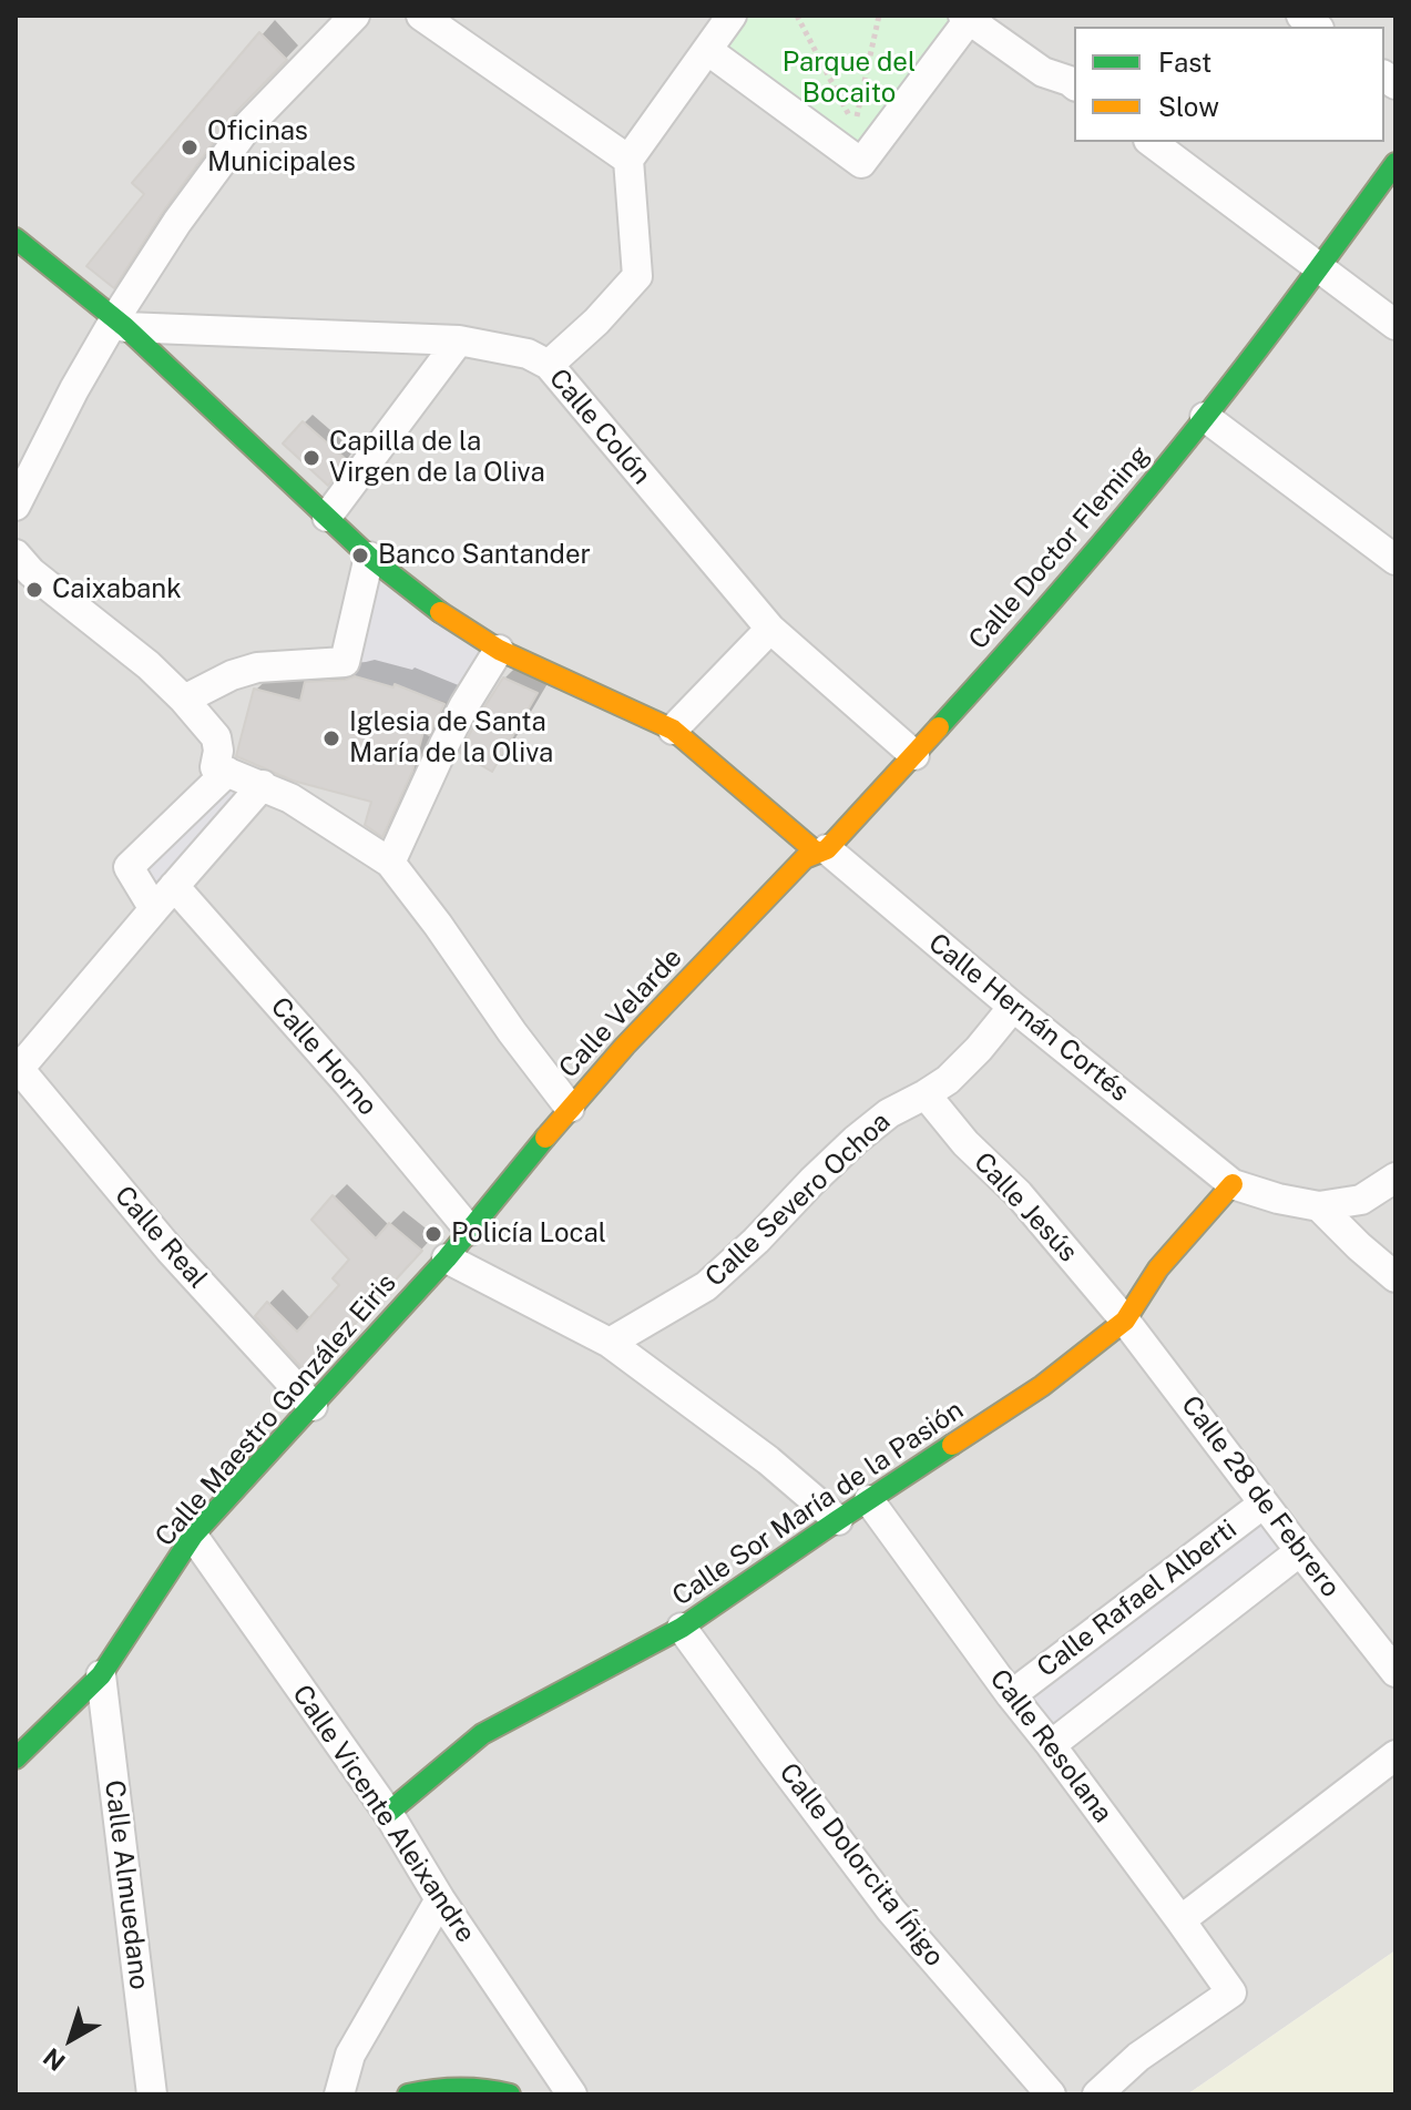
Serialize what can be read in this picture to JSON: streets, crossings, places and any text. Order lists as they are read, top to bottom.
{
  "streets": {
    "street": [
      "Calle Colón",
      "Calle Doctor Fleming",
      "Calle Velarde",
      "Calle Hernán Cortés",
      "Calle Horno",
      "Calle Severo Ochoa",
      "Calle Jesús",
      "Calle Real",
      "Calle Maestro González Eiris",
      "Calle 28 de Febrero",
      "Calle Sor María de la Pasión",
      "Calle Rafael Alberti",
      "Calle Resolana",
      "Calle Vicente Aleixandre",
      "Calle Dolorcita Íñigo",
      "Calle Almuedano"
    ]
  },
  "crossings": [
    ["Calle Colón", "Calle Doctor Fleming"],
    ["Calle Doctor Fleming", "Calle Velarde"],
    ["Calle Doctor Fleming", "Calle Hernán Cortés"],
    ["Calle Velarde", "Calle Hernán Cortés"],
    ["Calle Velarde", "Calle Horno"],
    ["Calle Velarde", "Calle Maestro González Eiris"],
    ["Calle Hernán Cortés", "Calle Severo Ochoa"],
    ["Calle Hernán Cortés", "Calle Sor María de la Pasión"],
    ["Calle Horno", "Calle Maestro González Eiris"],
    ["Calle Severo Ochoa", "Calle Jesús"],
    ["Calle Jesús", "Calle 28 de Febrero"],
    ["Calle Jesús", "Calle Sor María de la Pasión"],
    ["Calle Real", "Calle Maestro González Eiris"],
    ["Calle Maestro González Eiris", "Calle Vicente Aleixandre"],
    ["Calle Maestro González Eiris", "Calle Almuedano"],
    ["Calle 28 de Febrero", "Calle Sor María de la Pasión"],
    ["Calle 28 de Febrero", "Calle Rafael Alberti"],
    ["Calle Sor María de la Pasión", "Calle Resolana"],
    ["Calle Sor María de la Pasión", "Calle Vicente Aleixandre"],
    ["Calle Sor María de la Pasión", "Calle Dolorcita Íñigo"],
    ["Calle Rafael Alberti", "Calle Resolana"]
  ],
  "parks": ["Parque del Bocaito"],
  "places": [
    "Oficinas Municipales",
    "Capilla de la Virgen de la Oliva",
    "Banco Santander",
    "Caixabank",
    "Iglesia de Santa María de la Oliva",
    "Policía Local"
  ],
  "legend": ["Fast", "Slow"],
  "north": "bottom left"
}
